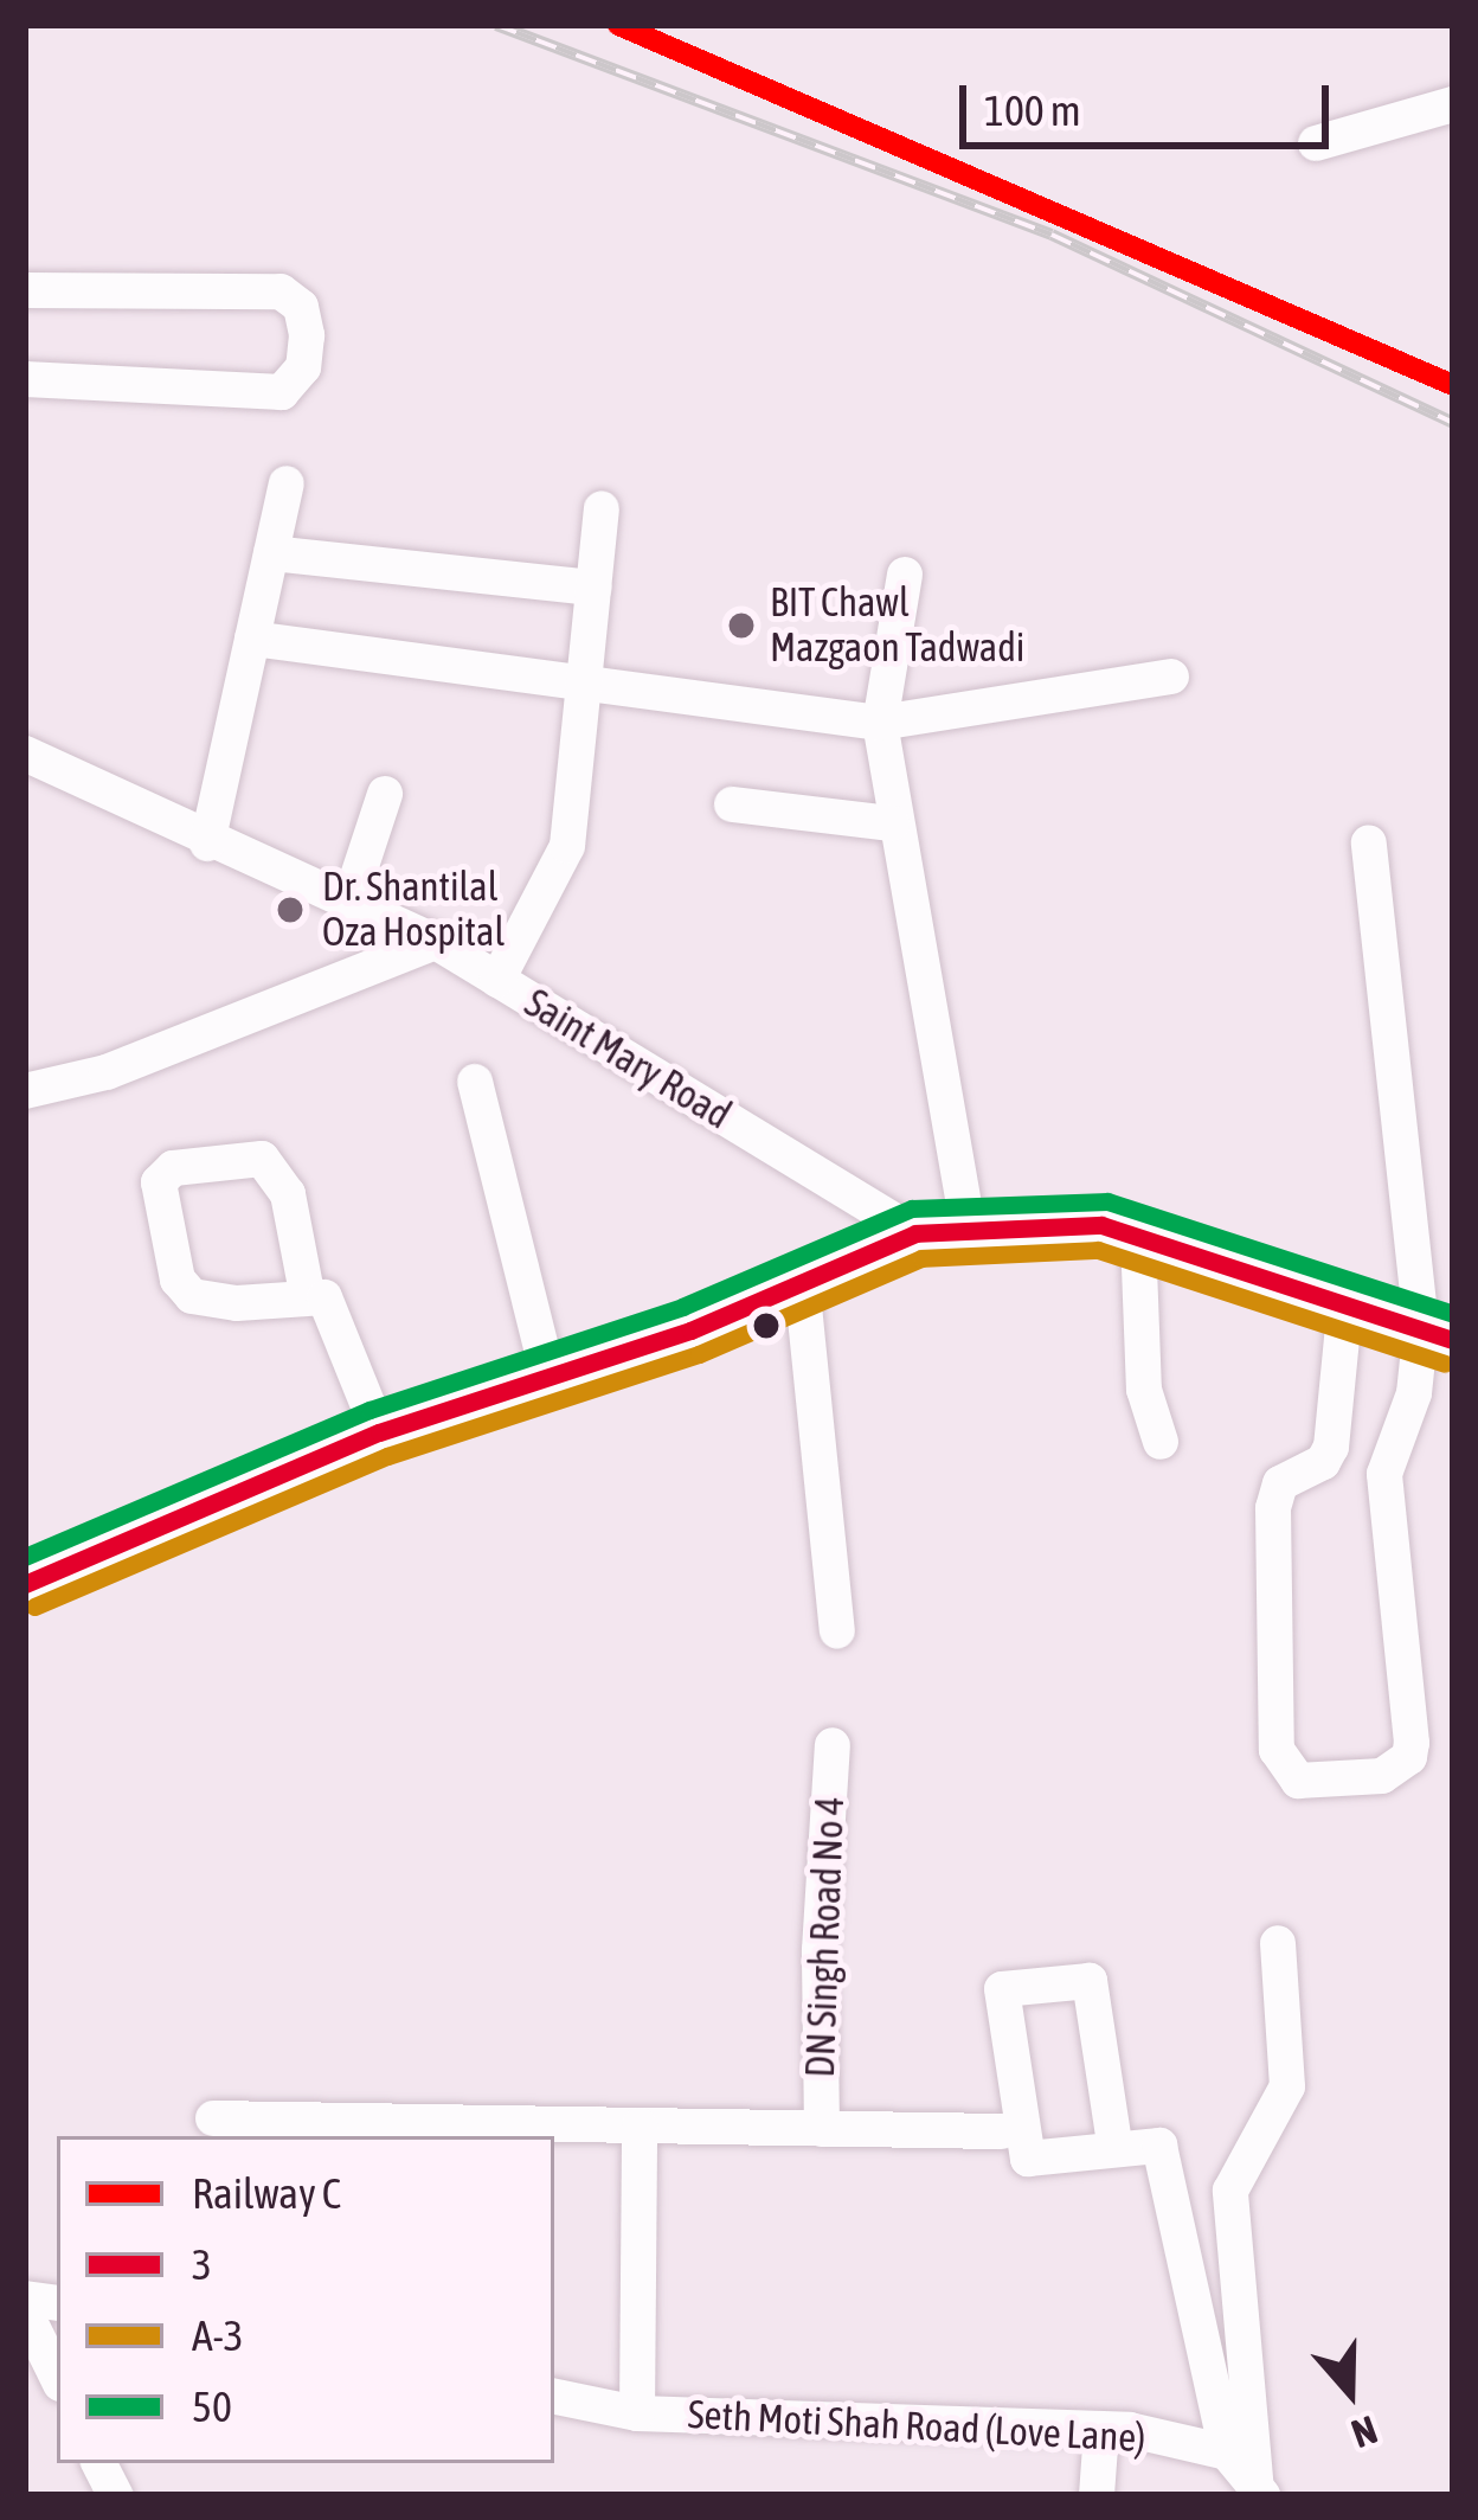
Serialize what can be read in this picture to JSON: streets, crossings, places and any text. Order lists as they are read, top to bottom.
{
  "streets": {
    "street": ["Saint Mary Road", "DN Singh Road No 4", "Seth Moti Shah Road (Love Lane)"]
  },
  "places": ["BIT Chawl Mazgaon Tadwadi", "Dr. Shantilal Oza Hospital"],
  "lines": [
    "rail line C",
    "transit line 50",
    "transit line 3",
    "transit line A-3"
  ],
  "legend": [
    "Railway C",
    "3",
    "A-3",
    "50"
  ],
  "scale_bar": "100 m",
  "north": "bottom"
}
